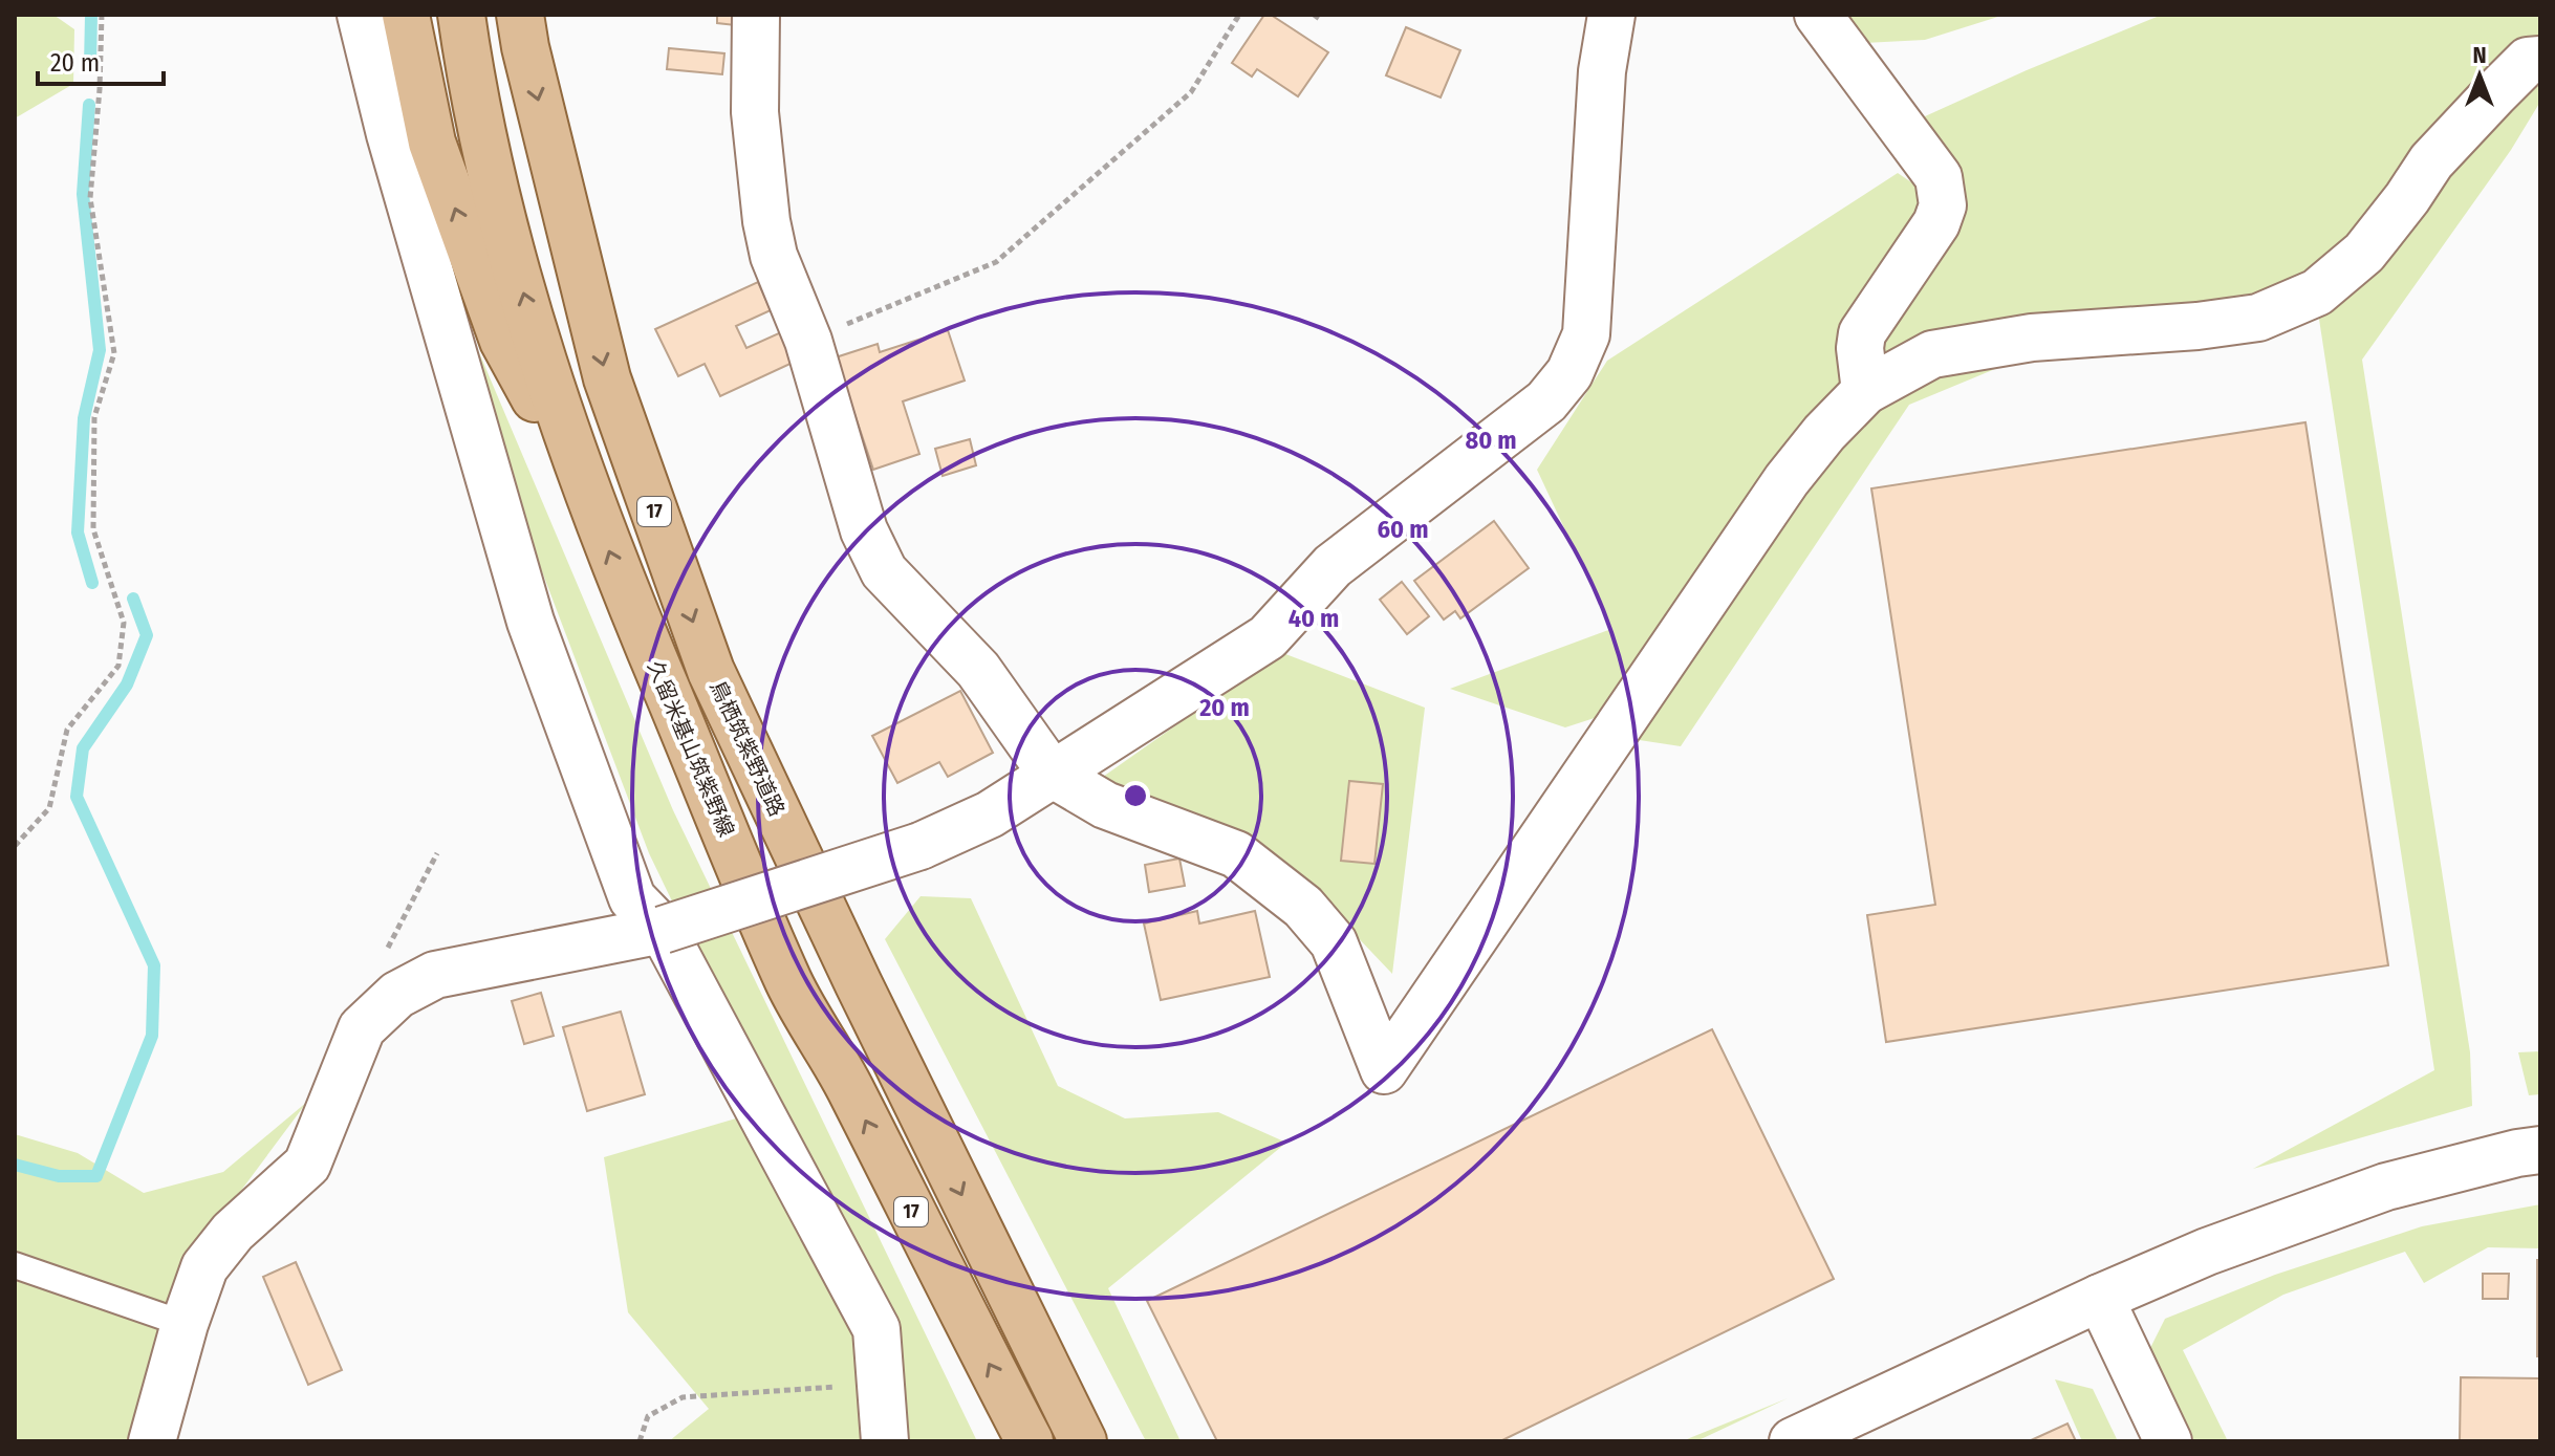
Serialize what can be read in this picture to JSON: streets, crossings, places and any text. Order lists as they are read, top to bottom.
{
  "streets": {
    "main road": ["17", "久留米基山筑紫野線", "鳥栖筑紫野道路"]
  },
  "scale_bar": "20 m",
  "north": "top",
  "rings": [
    "80 m",
    "60 m",
    "40 m",
    "20 m"
  ]
}
